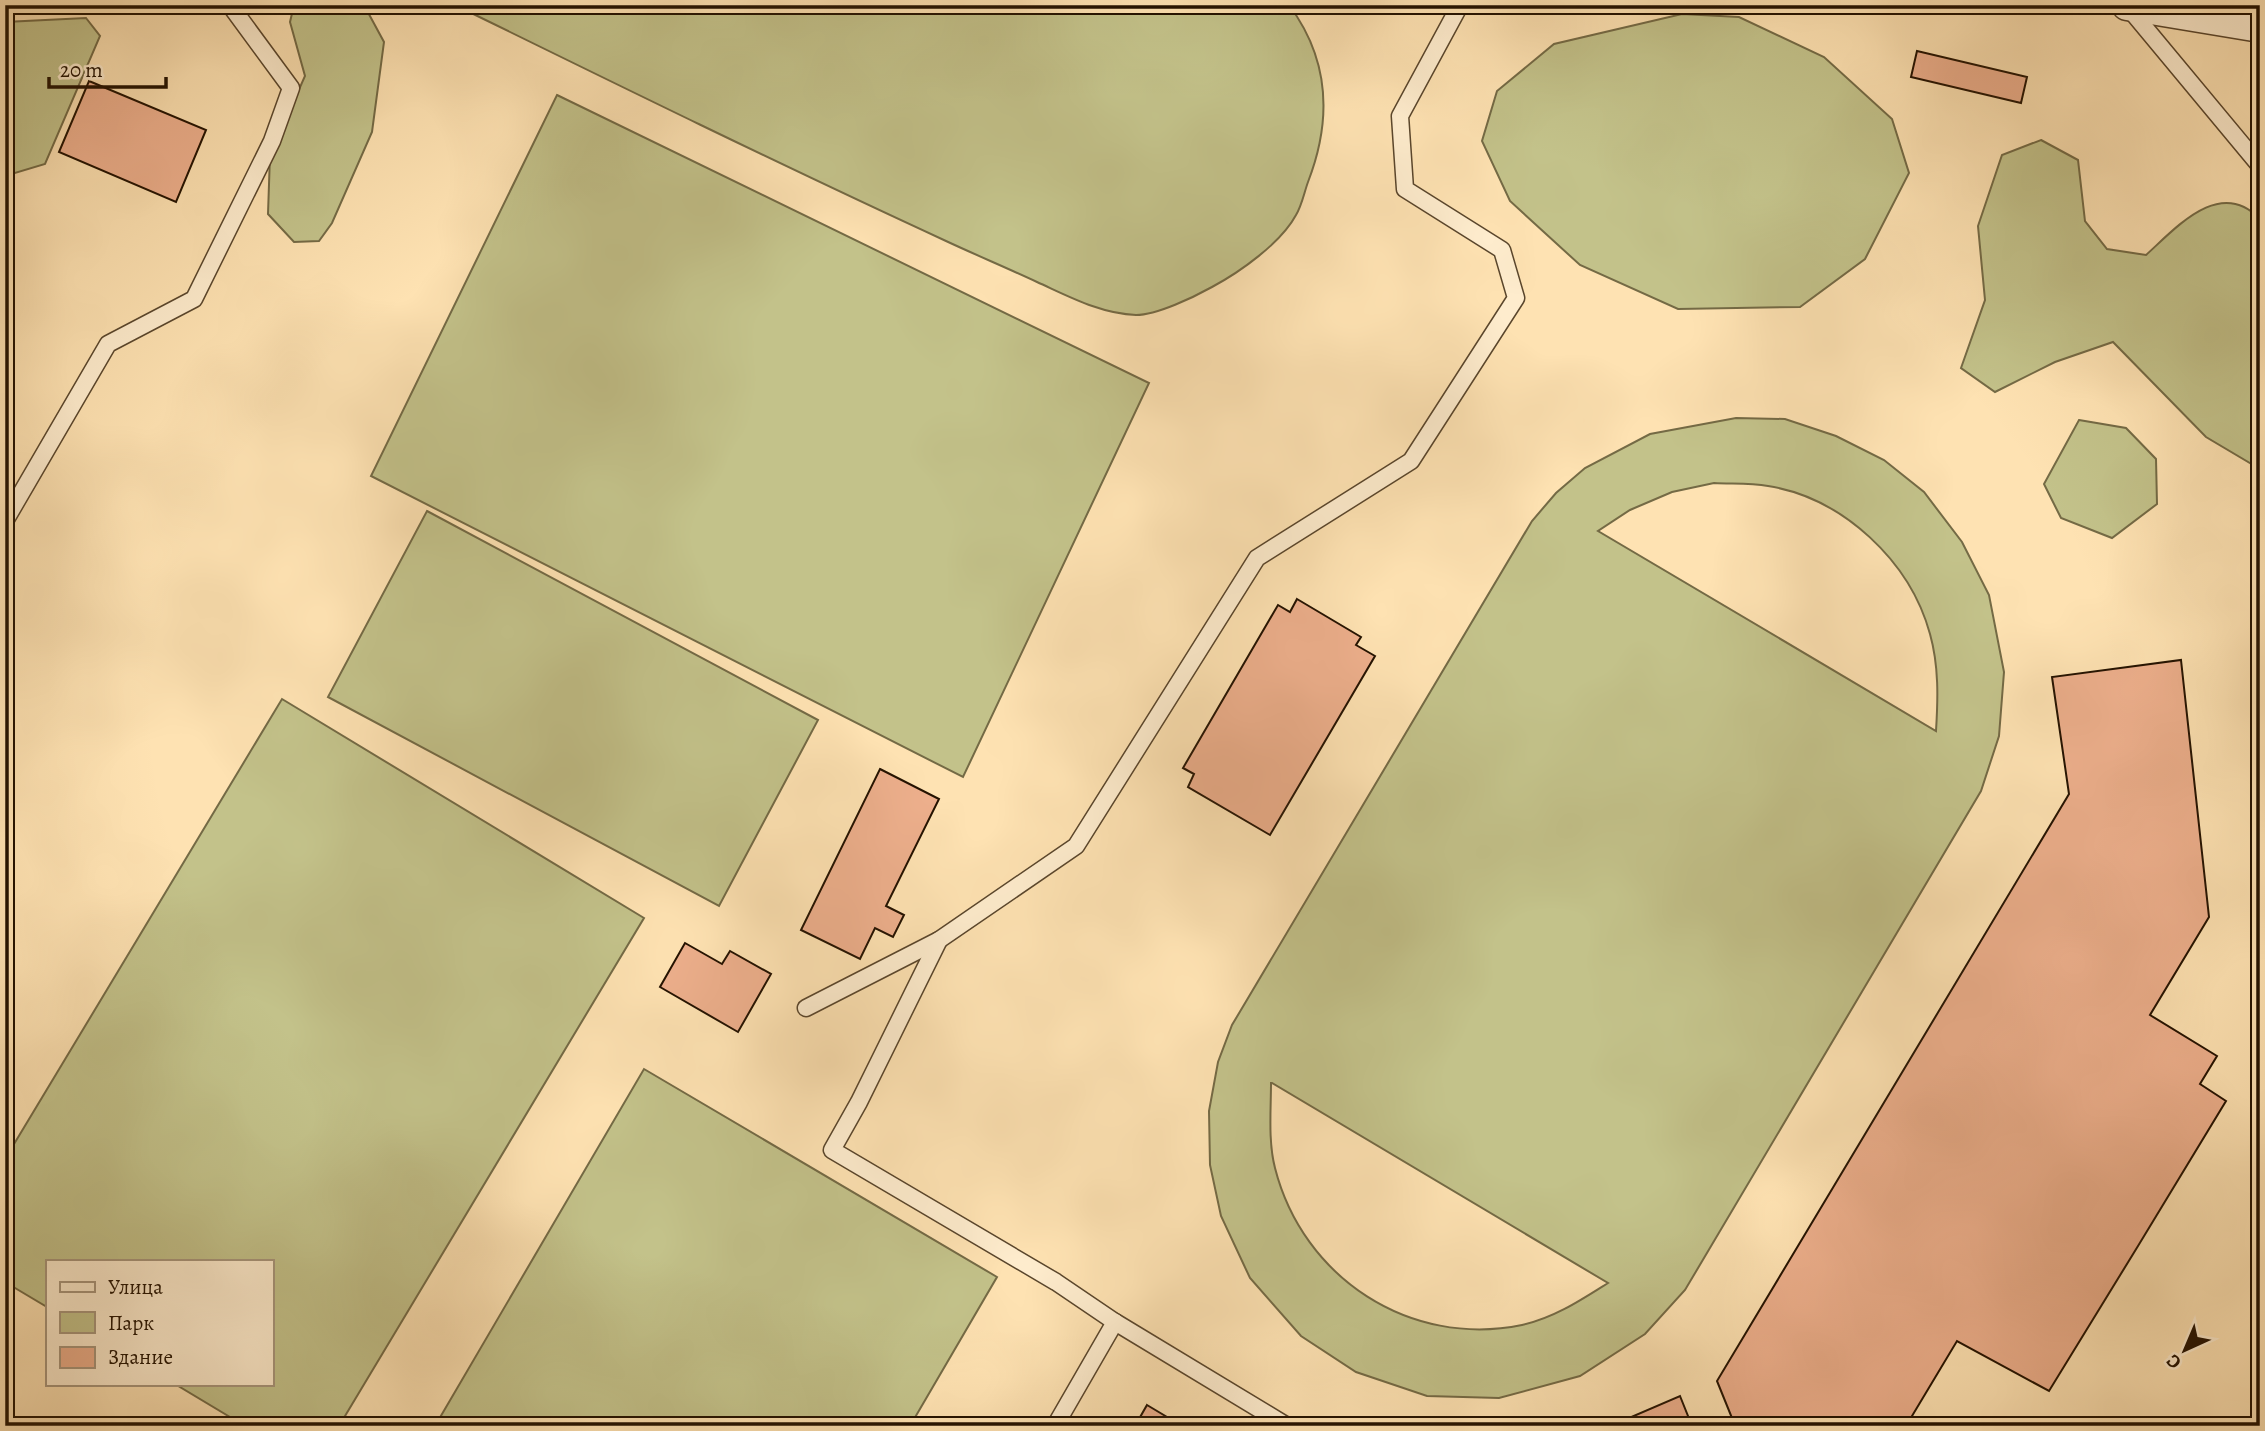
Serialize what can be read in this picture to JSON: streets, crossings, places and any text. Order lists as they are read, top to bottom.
{
  "legend": ["Улица", "Парк", "Здание"],
  "scale_bar": "20 m",
  "north": "bottom left"
}
